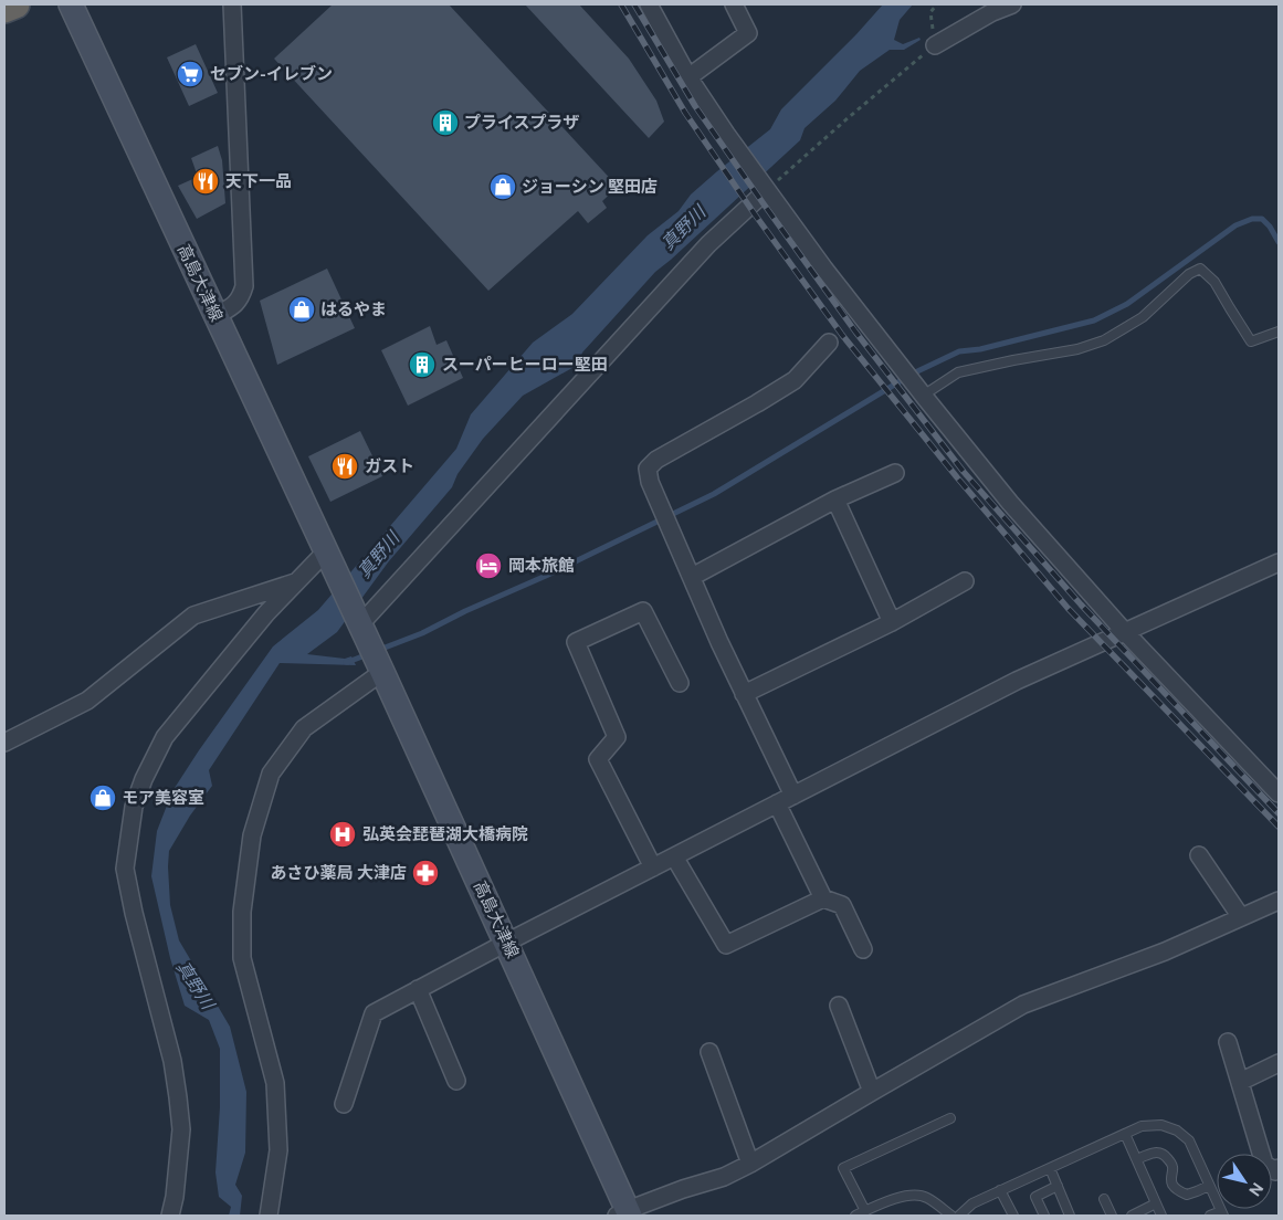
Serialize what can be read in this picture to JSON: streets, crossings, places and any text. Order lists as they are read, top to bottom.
{
  "streets": {
    "main road": ["高島大津線"]
  },
  "water": ["真野川"],
  "places": {
    "supermarket": ["セブン-イレブン"],
    "building": ["プライスプラザ", "スーパーヒーロー堅田"],
    "restaurant": ["天下一品", "ガスト"],
    "shop": ["ジョーシン 堅田店", "はるやま", "モア美容室"],
    "hotel": ["岡本旅館"],
    "hospital": ["弘英会琵琶湖大橋病院"],
    "pharmacy": ["あさひ薬局 大津店"]
  },
  "north": "bottom right"
}
